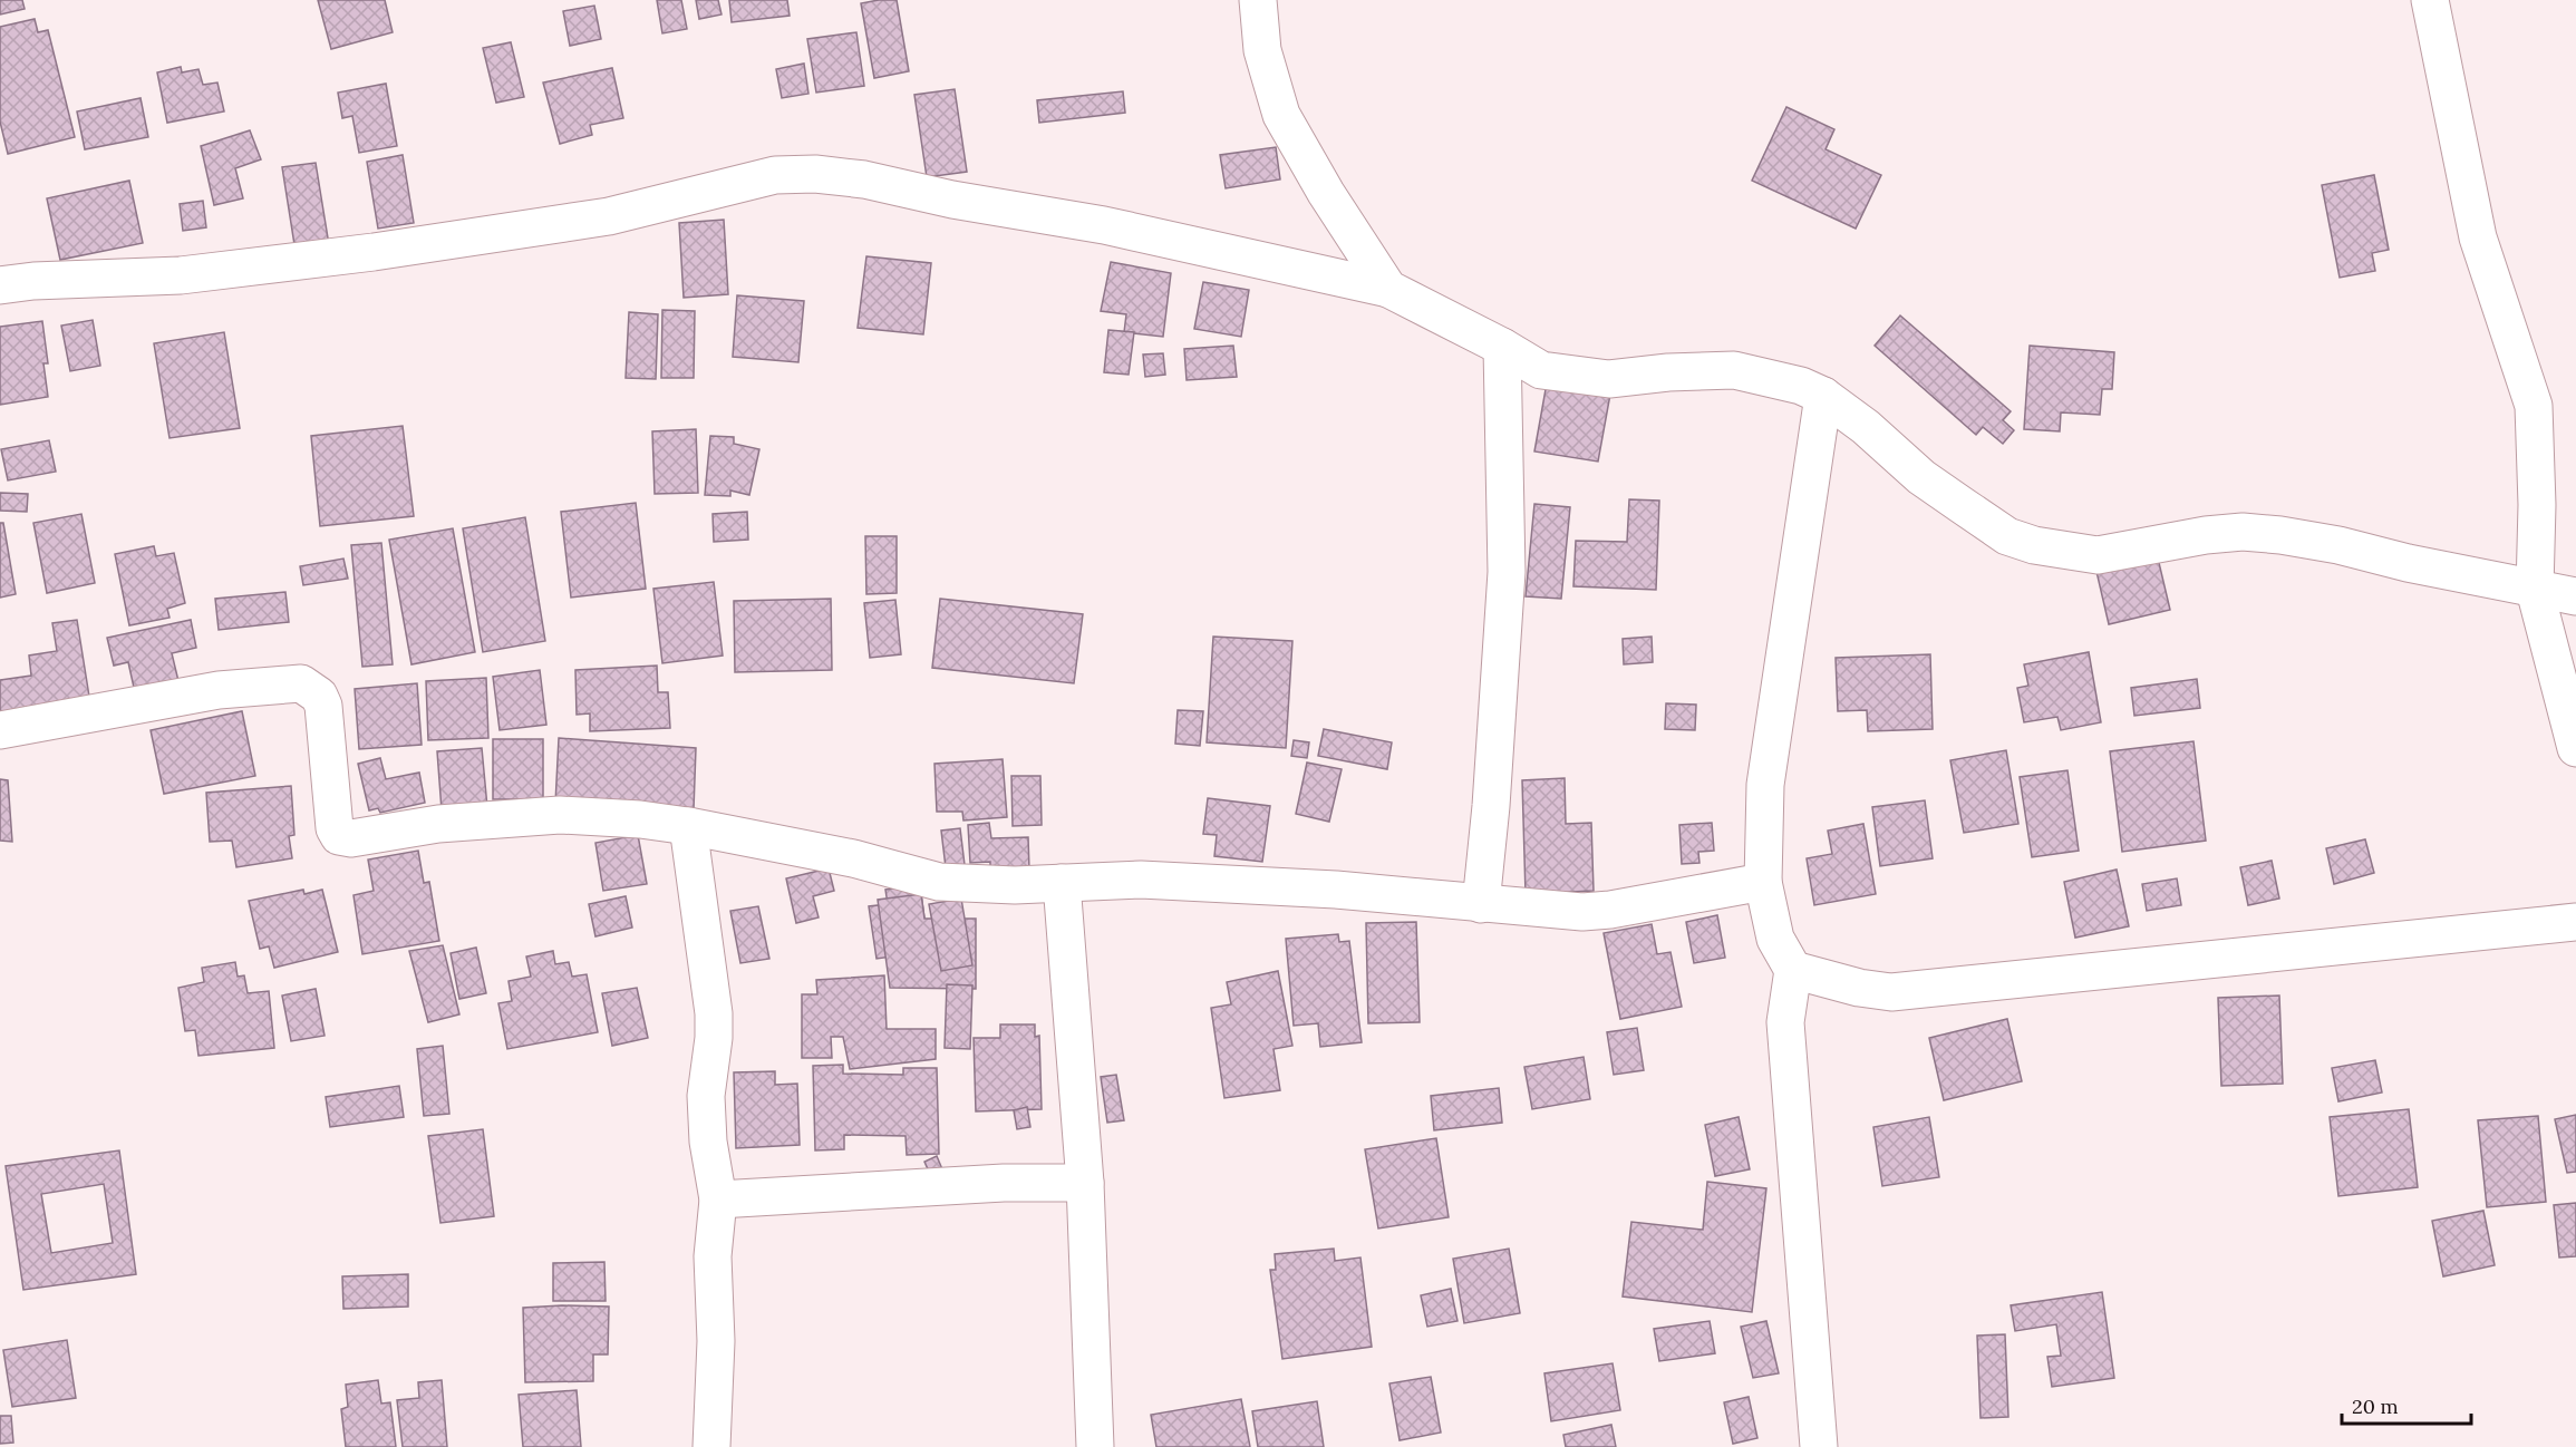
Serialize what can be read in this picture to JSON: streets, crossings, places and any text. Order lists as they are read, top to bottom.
{
  "scale_bar": "20 m"
}
